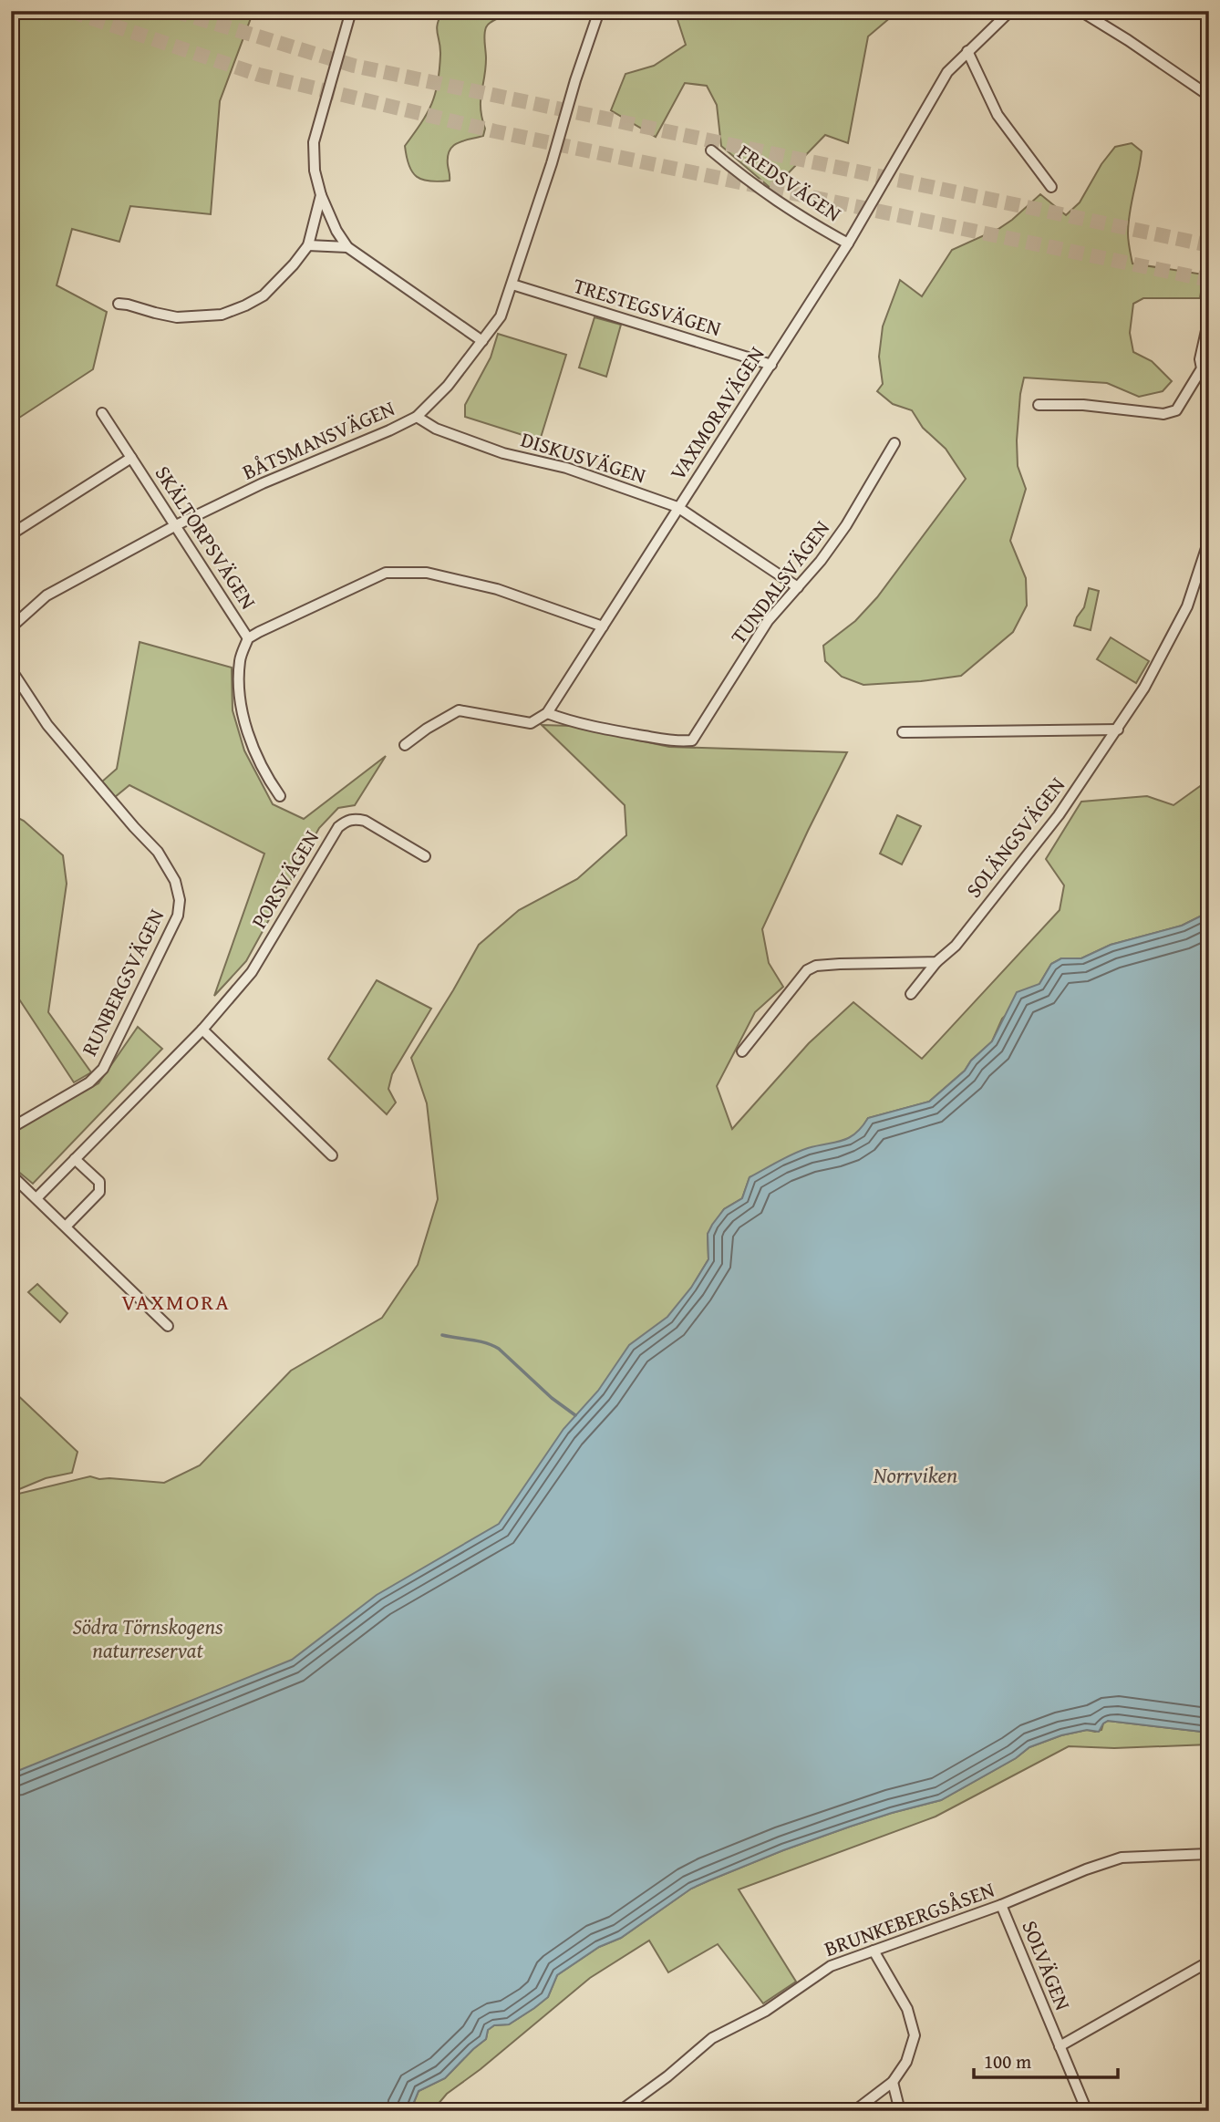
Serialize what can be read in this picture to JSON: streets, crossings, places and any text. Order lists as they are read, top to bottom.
{
  "streets": {
    "street": [
      "FREDSVÄGEN",
      "TRESTEGSVÄGEN",
      "VAXMORAVÄGEN",
      "BÅTSMANSVÄGEN",
      "DISKUSVÄGEN",
      "SKÄLTORPSVÄGEN",
      "TUNDALSVÄGEN",
      "SOLÄNGSVÄGEN",
      "PORSVÄGEN",
      "RUNBERGSVÄGEN",
      "BRUNKEBERGSÅSEN",
      "SOLVÄGEN"
    ]
  },
  "crossings": [
    ["FREDSVÄGEN", "VAXMORAVÄGEN"],
    ["TRESTEGSVÄGEN", "VAXMORAVÄGEN"],
    ["TRESTEGSVÄGEN", "BÅTSMANSVÄGEN"],
    ["VAXMORAVÄGEN", "DISKUSVÄGEN"],
    ["VAXMORAVÄGEN", "TUNDALSVÄGEN"],
    ["BÅTSMANSVÄGEN", "DISKUSVÄGEN"],
    ["BÅTSMANSVÄGEN", "SKÄLTORPSVÄGEN"],
    ["DISKUSVÄGEN", "TUNDALSVÄGEN"],
    ["BRUNKEBERGSÅSEN", "SOLVÄGEN"]
  ],
  "districts": ["VAXMORA"],
  "water": ["Norrviken"],
  "parks": ["Södra Törnskogens naturreservat"],
  "scale_bar": "100 m"
}
